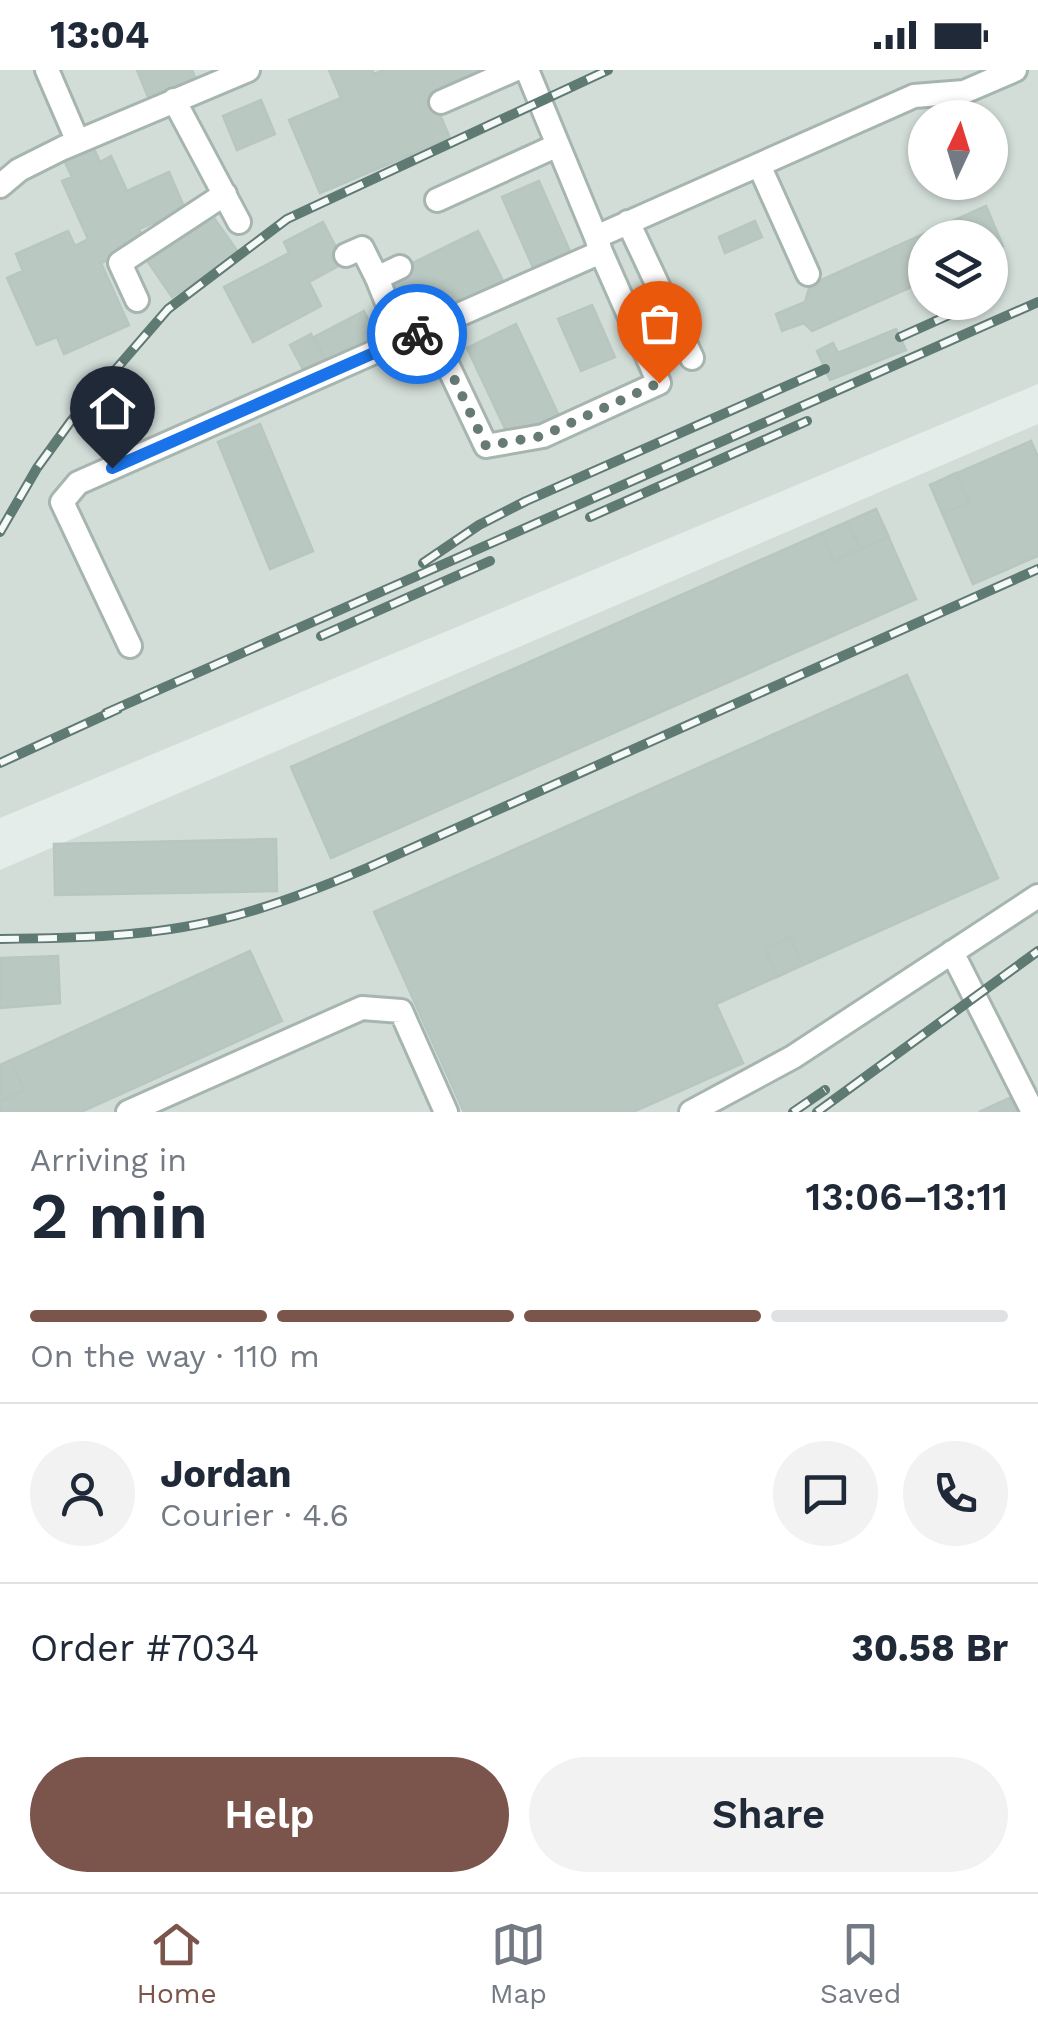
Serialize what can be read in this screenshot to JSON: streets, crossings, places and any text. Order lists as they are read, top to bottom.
{
  "north": "top",
  "page": {
    "status": "13:04",
    "heading": ["2 min", "Arriving in", "13:06–13:11"],
    "panel": [
      "Jordan",
      "Courier · 4.6",
      "Order #7034",
      "30.58 Br"
    ],
    "bar": "On the way · 110 m",
    "buttons": ["Help", "Share"],
    "tabs": ["Home", "Map", "Saved"]
  }
}
